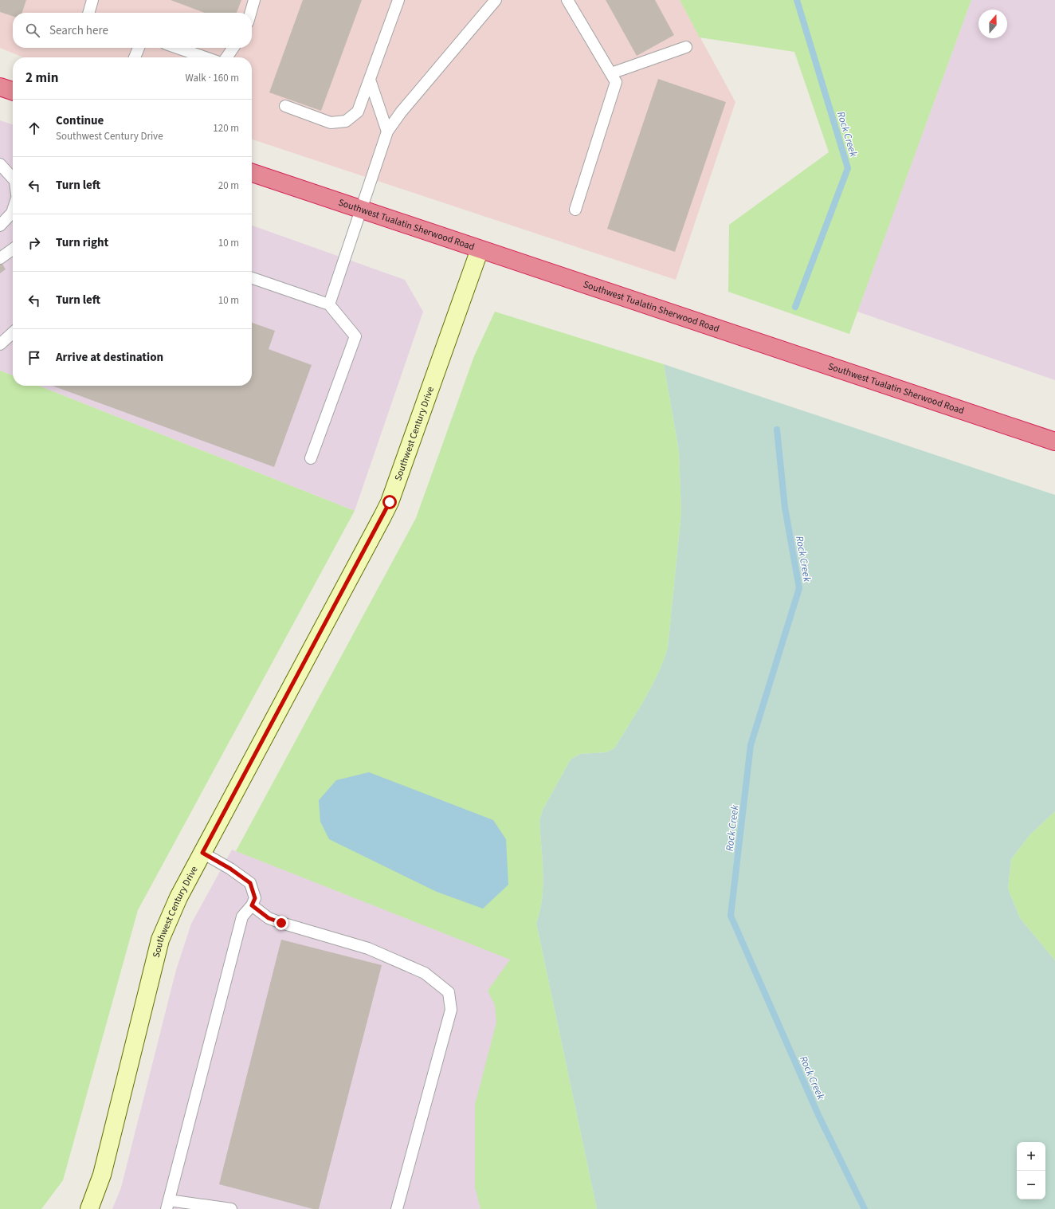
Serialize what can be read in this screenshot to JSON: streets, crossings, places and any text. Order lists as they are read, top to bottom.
{
  "streets": {
    "highway": ["Southwest Tualatin Sherwood Road"],
    "street": ["Southwest Century Drive"]
  },
  "crossings": [
    ["Southwest Tualatin Sherwood Road", "Southwest Century Drive"]
  ],
  "water": ["Rock Creek"],
  "north": "top",
  "page": {
    "search": "Search here",
    "heading": ["2 min", "Walk · 160 m"],
    "list": [
      ["Continue", "Southwest Century Drive", "120 m"],
      ["Turn left", "20 m"],
      ["Turn right", "10 m"],
      ["Turn left", "10 m"],
      "Arrive at destination"
    ],
    "map_buttons": ["+", "−"]
  }
}
